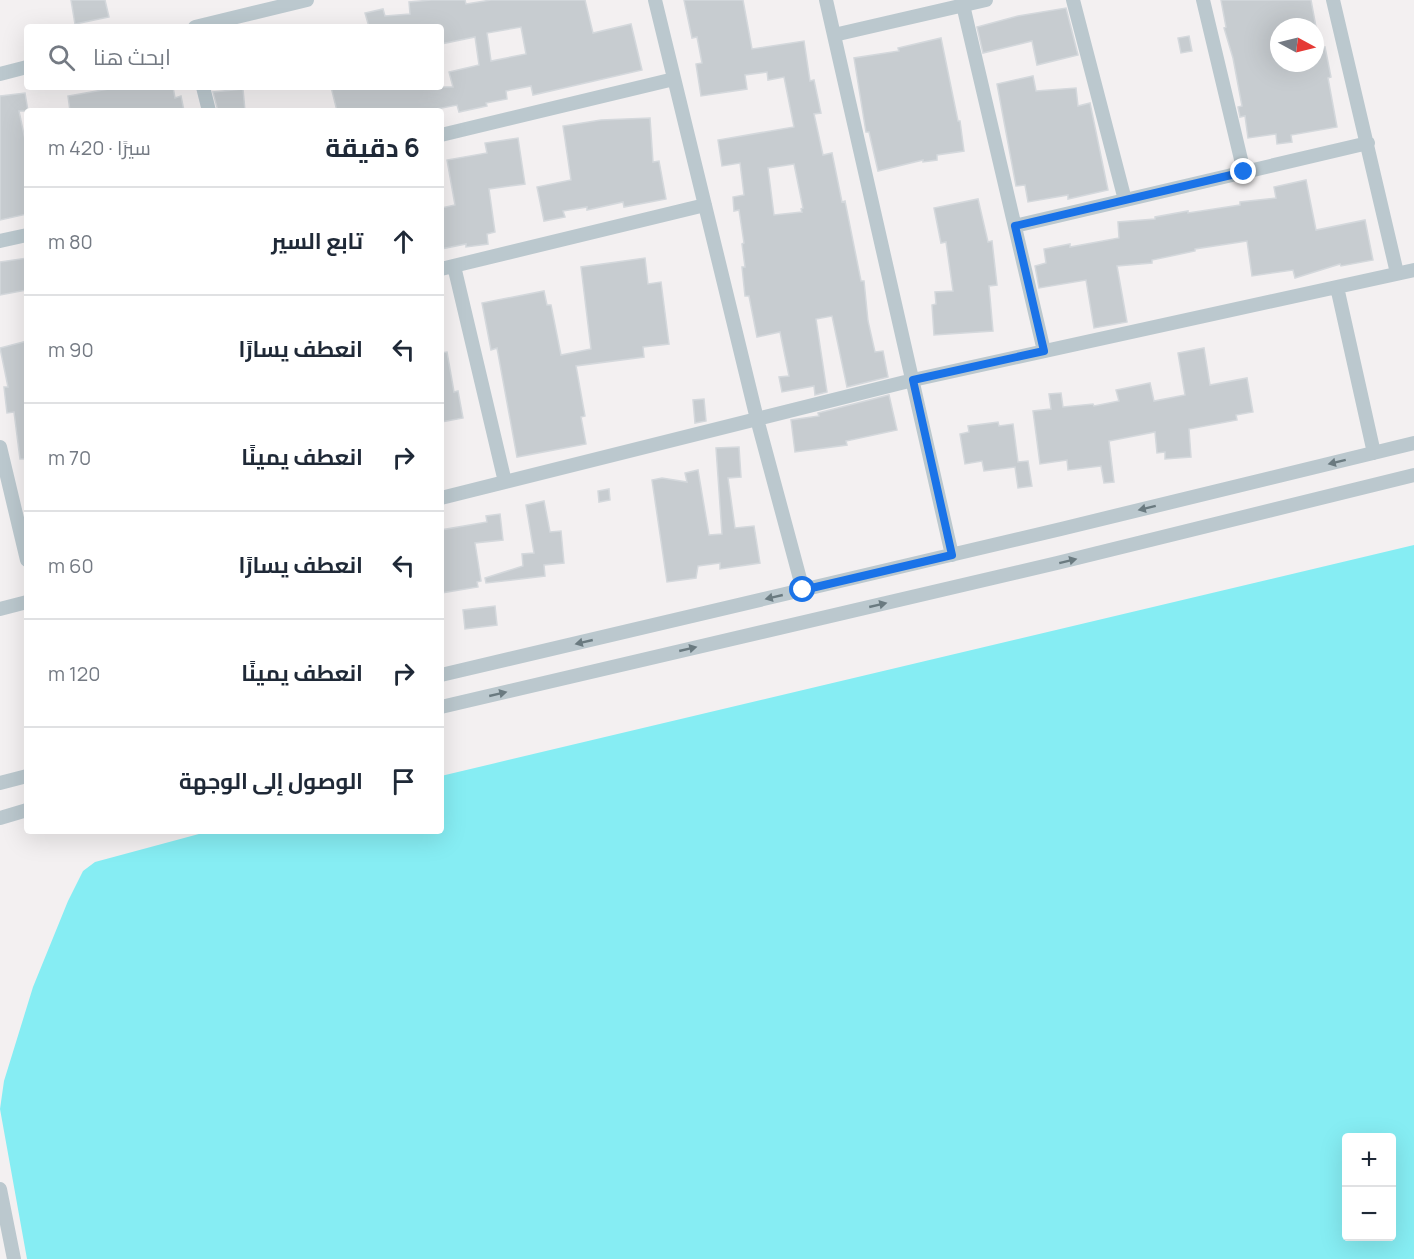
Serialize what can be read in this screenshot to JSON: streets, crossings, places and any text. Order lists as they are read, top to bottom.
{
  "north": "right",
  "page": {
    "search": "ابحث هنا",
    "heading": ["6 دقيقة", "سيرًا · 420 m"],
    "list": [
      ["تابع السير", "80 m"],
      ["انعطف يسارًا", "90 m"],
      ["انعطف يمينًا", "70 m"],
      ["انعطف يسارًا", "60 m"],
      ["انعطف يمينًا", "120 m"],
      "الوصول إلى الوجهة"
    ],
    "map_buttons": ["+", "−"]
  }
}
